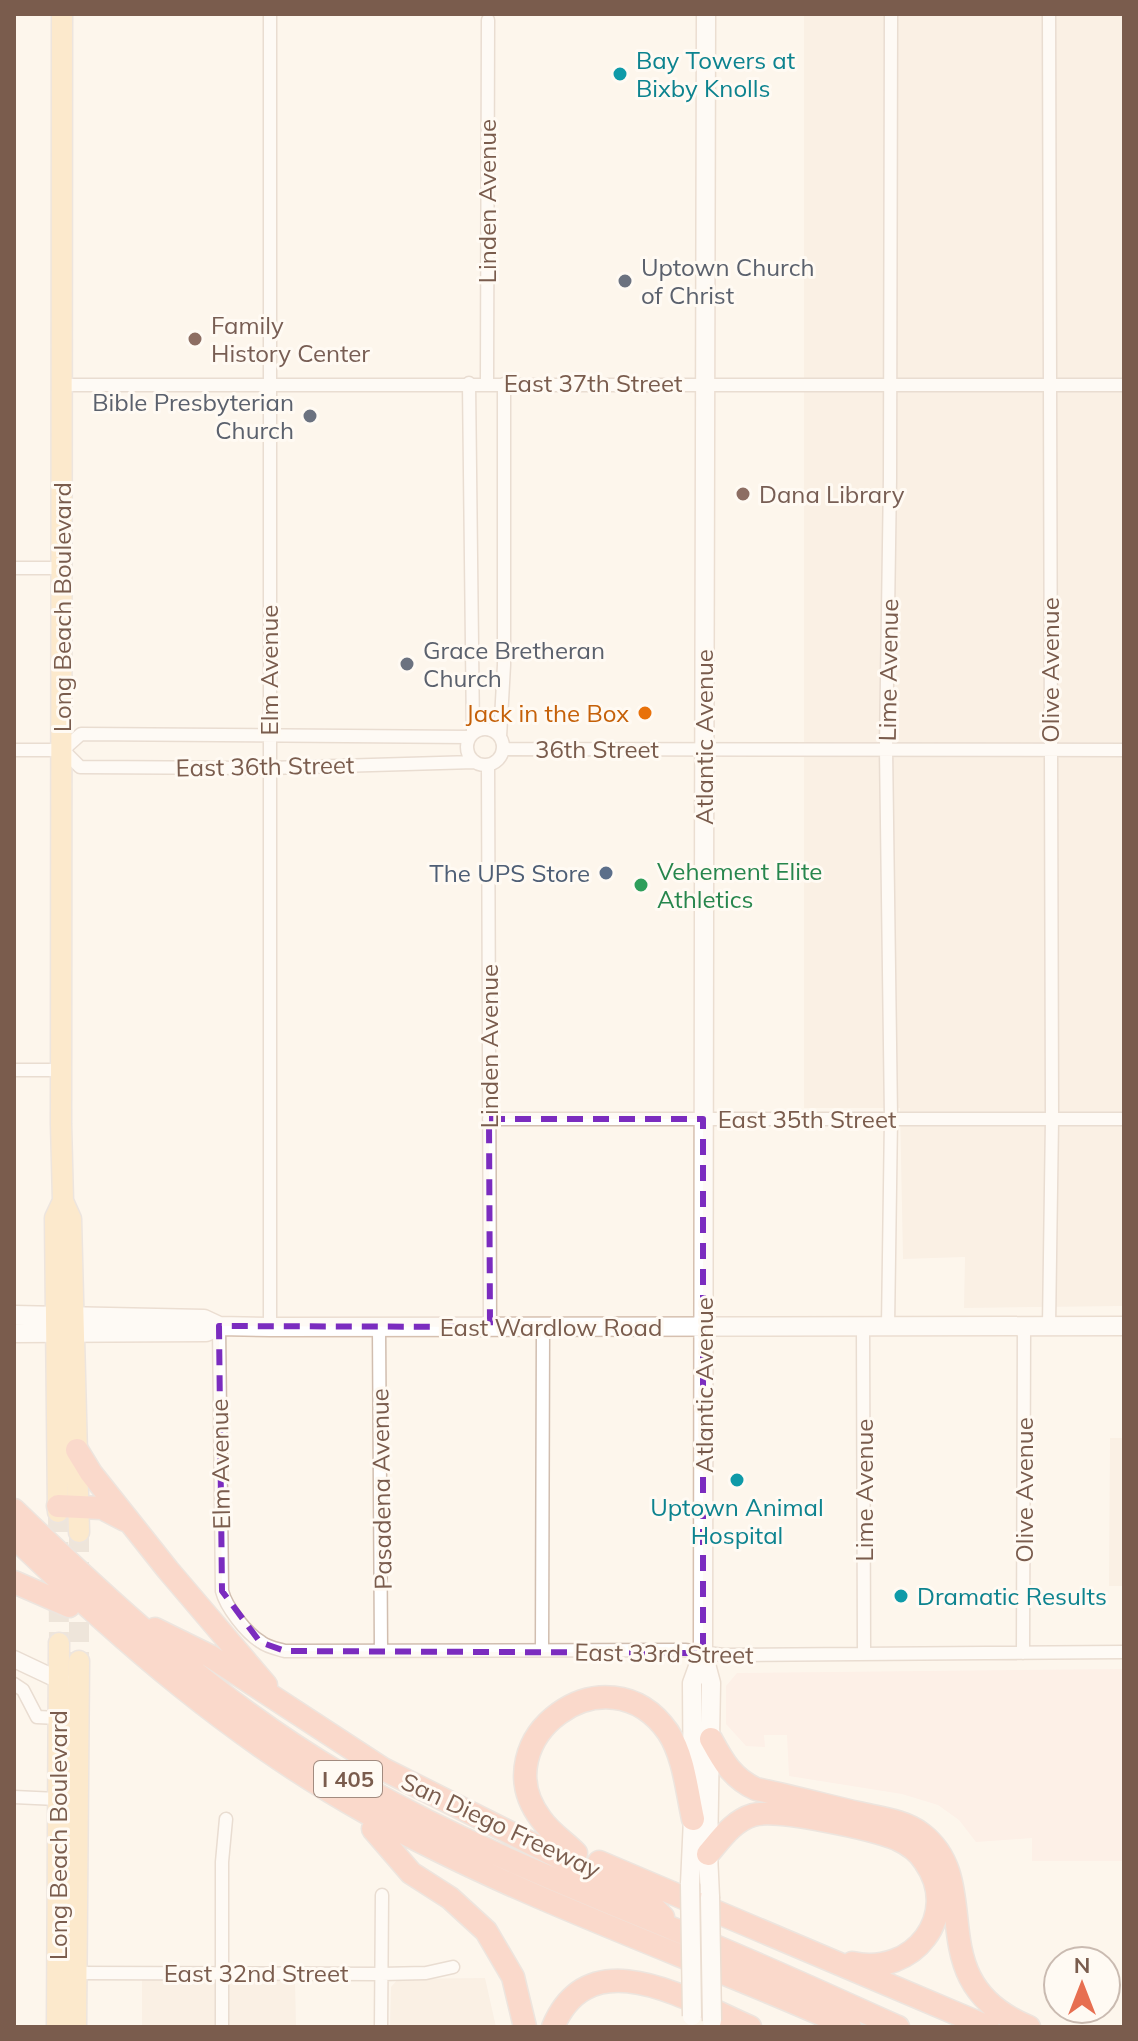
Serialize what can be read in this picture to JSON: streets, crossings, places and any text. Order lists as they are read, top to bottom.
{
  "streets": {
    "highway": ["I 405", "San Diego Freeway"],
    "main road": ["Long Beach Boulevard", "Atlantic Avenue", "East Wardlow Road"],
    "street": [
      "Linden Avenue",
      "East 37th Street",
      "Elm Avenue",
      "Lime Avenue",
      "Olive Avenue",
      "36th Street",
      "East 36th Street",
      "East 35th Street",
      "Pasadena Avenue",
      "East 33rd Street",
      "East 32nd Street"
    ]
  },
  "crossings": [
    ["Linden Avenue", "East 37th Street"],
    ["Linden Avenue", "36th Street"],
    ["Linden Avenue", "East 36th Street"],
    ["Linden Avenue", "East 35th Street"],
    ["Linden Avenue", "East Wardlow Road"],
    ["East 37th Street", "Long Beach Boulevard"],
    ["East 37th Street", "Elm Avenue"],
    ["East 37th Street", "Lime Avenue"],
    ["East 37th Street", "Olive Avenue"],
    ["East 37th Street", "Atlantic Avenue"],
    ["Long Beach Boulevard", "East 36th Street"],
    ["Long Beach Boulevard", "East Wardlow Road"],
    ["Long Beach Boulevard", "East 32nd Street"],
    ["Elm Avenue", "East 36th Street"],
    ["Elm Avenue", "East Wardlow Road"],
    ["Elm Avenue", "East 33rd Street"],
    ["Lime Avenue", "36th Street"],
    ["Lime Avenue", "East 35th Street"],
    ["Lime Avenue", "East Wardlow Road"],
    ["Lime Avenue", "East 33rd Street"],
    ["Olive Avenue", "36th Street"],
    ["Olive Avenue", "East 35th Street"],
    ["Olive Avenue", "East Wardlow Road"],
    ["Olive Avenue", "East 33rd Street"],
    ["Atlantic Avenue", "36th Street"],
    ["Atlantic Avenue", "East 35th Street"],
    ["Atlantic Avenue", "East Wardlow Road"],
    ["Atlantic Avenue", "East 33rd Street"],
    ["36th Street", "East 36th Street"],
    ["East Wardlow Road", "Pasadena Avenue"],
    ["Pasadena Avenue", "East 33rd Street"]
  ],
  "places": [
    "Bay Towers at Bixby Knolls",
    "Uptown Church of Christ",
    "Family History Center",
    "Bible Presbyterian Church",
    "Dana Library",
    "Grace Bretheran Church",
    "Jack in the Box",
    "The UPS Store",
    "Vehement Elite Athletics",
    "Uptown Animal Hospital",
    "Dramatic Results"
  ],
  "north": "top"
}
